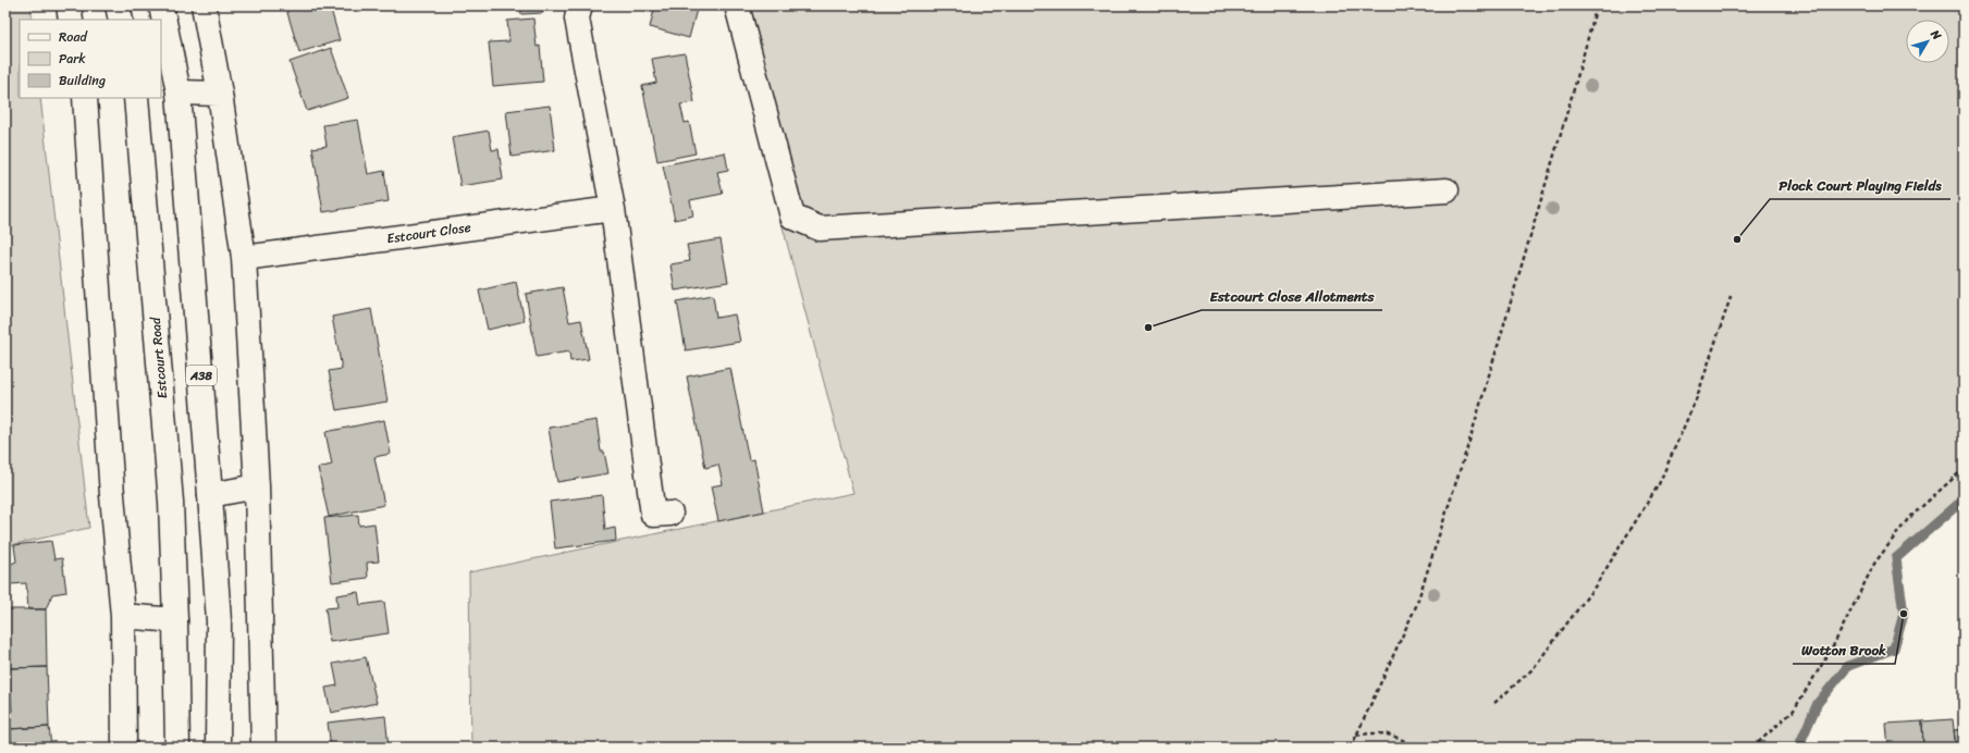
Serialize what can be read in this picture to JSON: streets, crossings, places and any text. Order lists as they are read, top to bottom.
{
  "streets": {
    "street": ["Estcourt Close", "Estcourt Road", "A38"]
  },
  "places": ["Plock Court Playing Fields", "Estcourt Close Allotments", "Wotton Brook"],
  "legend": ["Road", "Park", "Building"],
  "north": "top right"
}
